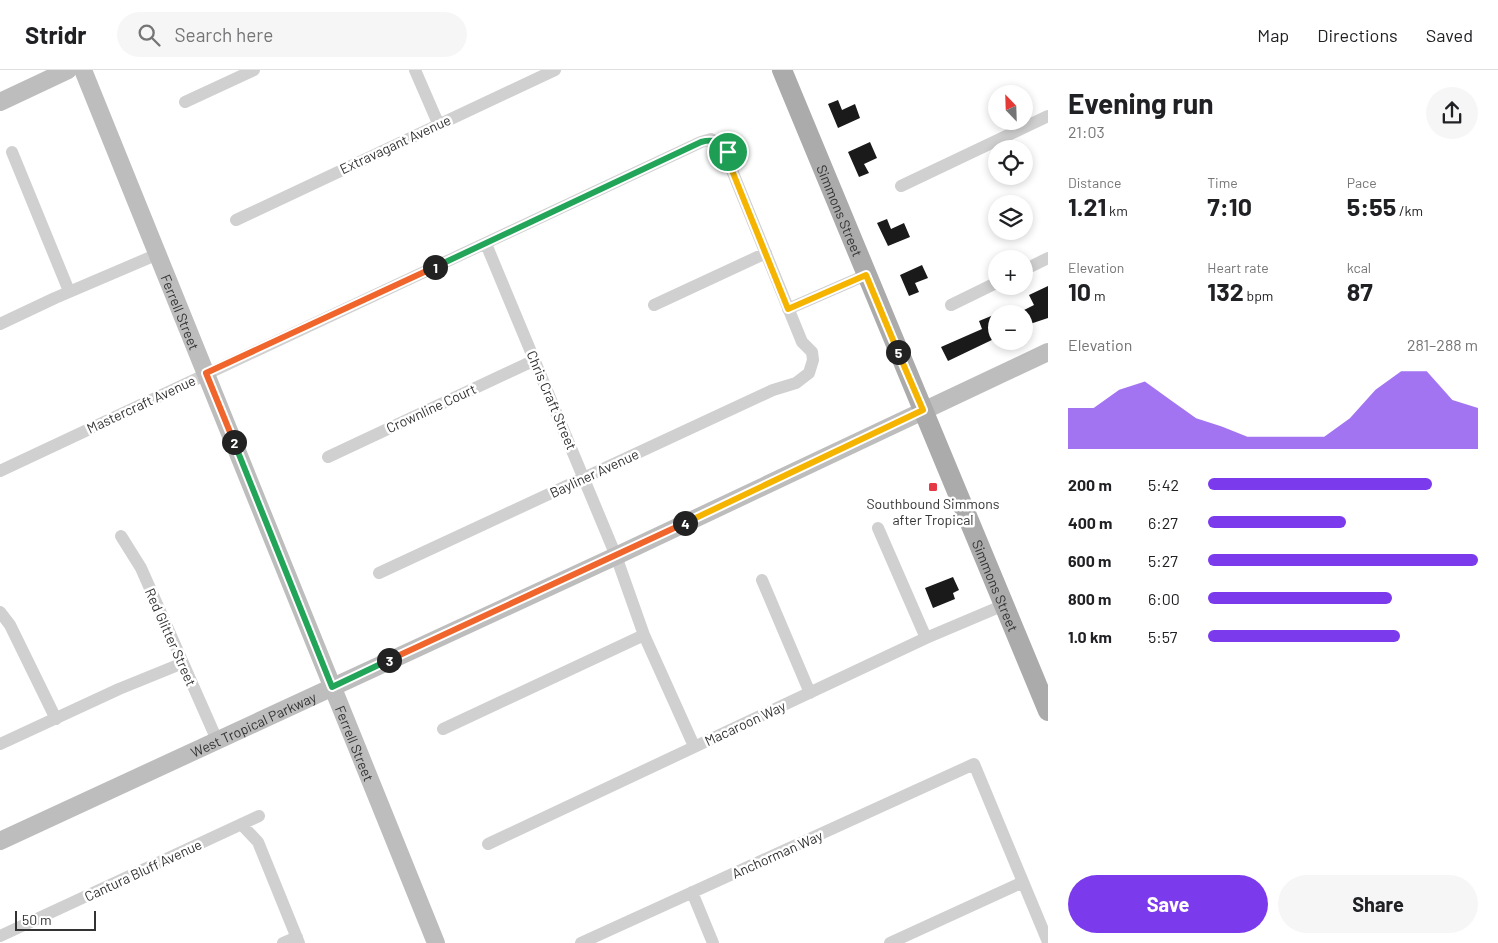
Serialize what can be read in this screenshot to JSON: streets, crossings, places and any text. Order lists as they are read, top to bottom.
{
  "streets": {
    "main road": ["Simmons Street", "Ferrell Street", "West Tropical Parkway"],
    "street": [
      "Extravagant Avenue",
      "Chris Craft Street",
      "Mastercraft Avenue",
      "Crownline Court",
      "Bayliner Avenue",
      "Red Glitter Street",
      "Macaroon Way",
      "Anchorman Way",
      "Cantura Bluff Avenue"
    ]
  },
  "crossings": [
    ["Simmons Street", "Macaroon Way"],
    ["Simmons Street", "West Tropical Parkway"],
    ["Ferrell Street", "Mastercraft Avenue"],
    ["Ferrell Street", "West Tropical Parkway"],
    ["Chris Craft Street", "Mastercraft Avenue"],
    ["Chris Craft Street", "Crownline Court"],
    ["Chris Craft Street", "Bayliner Avenue"],
    ["Chris Craft Street", "Macaroon Way"],
    ["Chris Craft Street", "West Tropical Parkway"],
    ["Red Glitter Street", "West Tropical Parkway"]
  ],
  "places": {
    "transit": ["Southbound Simmons after Tropical"]
  },
  "scale_bar": "50 m",
  "north": "top left",
  "page": {
    "header": "Stridr",
    "search": "Search here",
    "nav": ["Map", "Directions", "Saved"],
    "heading": ["Evening run", "21:03"],
    "map_buttons": ["+", "−"],
    "stats": [
      ["Distance", "1.21 km"],
      ["Time", "7:10"],
      ["Pace", "5:55 /km"],
      ["Elevation", "10 m"],
      ["Heart rate", "132 bpm"],
      ["kcal", "87"]
    ],
    "pins": [
      "1",
      "5",
      "2",
      "4",
      "3"
    ],
    "chart": ["Elevation", "281–288 m"],
    "list": [
      {
        "name": "200 m",
        "note": "5:42"
      },
      {
        "name": "400 m",
        "note": "6:27"
      },
      {
        "name": "600 m",
        "note": "5:27"
      },
      {
        "name": "800 m",
        "note": "6:00"
      },
      {
        "name": "1.0 km",
        "note": "5:57"
      }
    ],
    "buttons": ["Save", "Share"],
    "scale": "50 m"
  }
}
